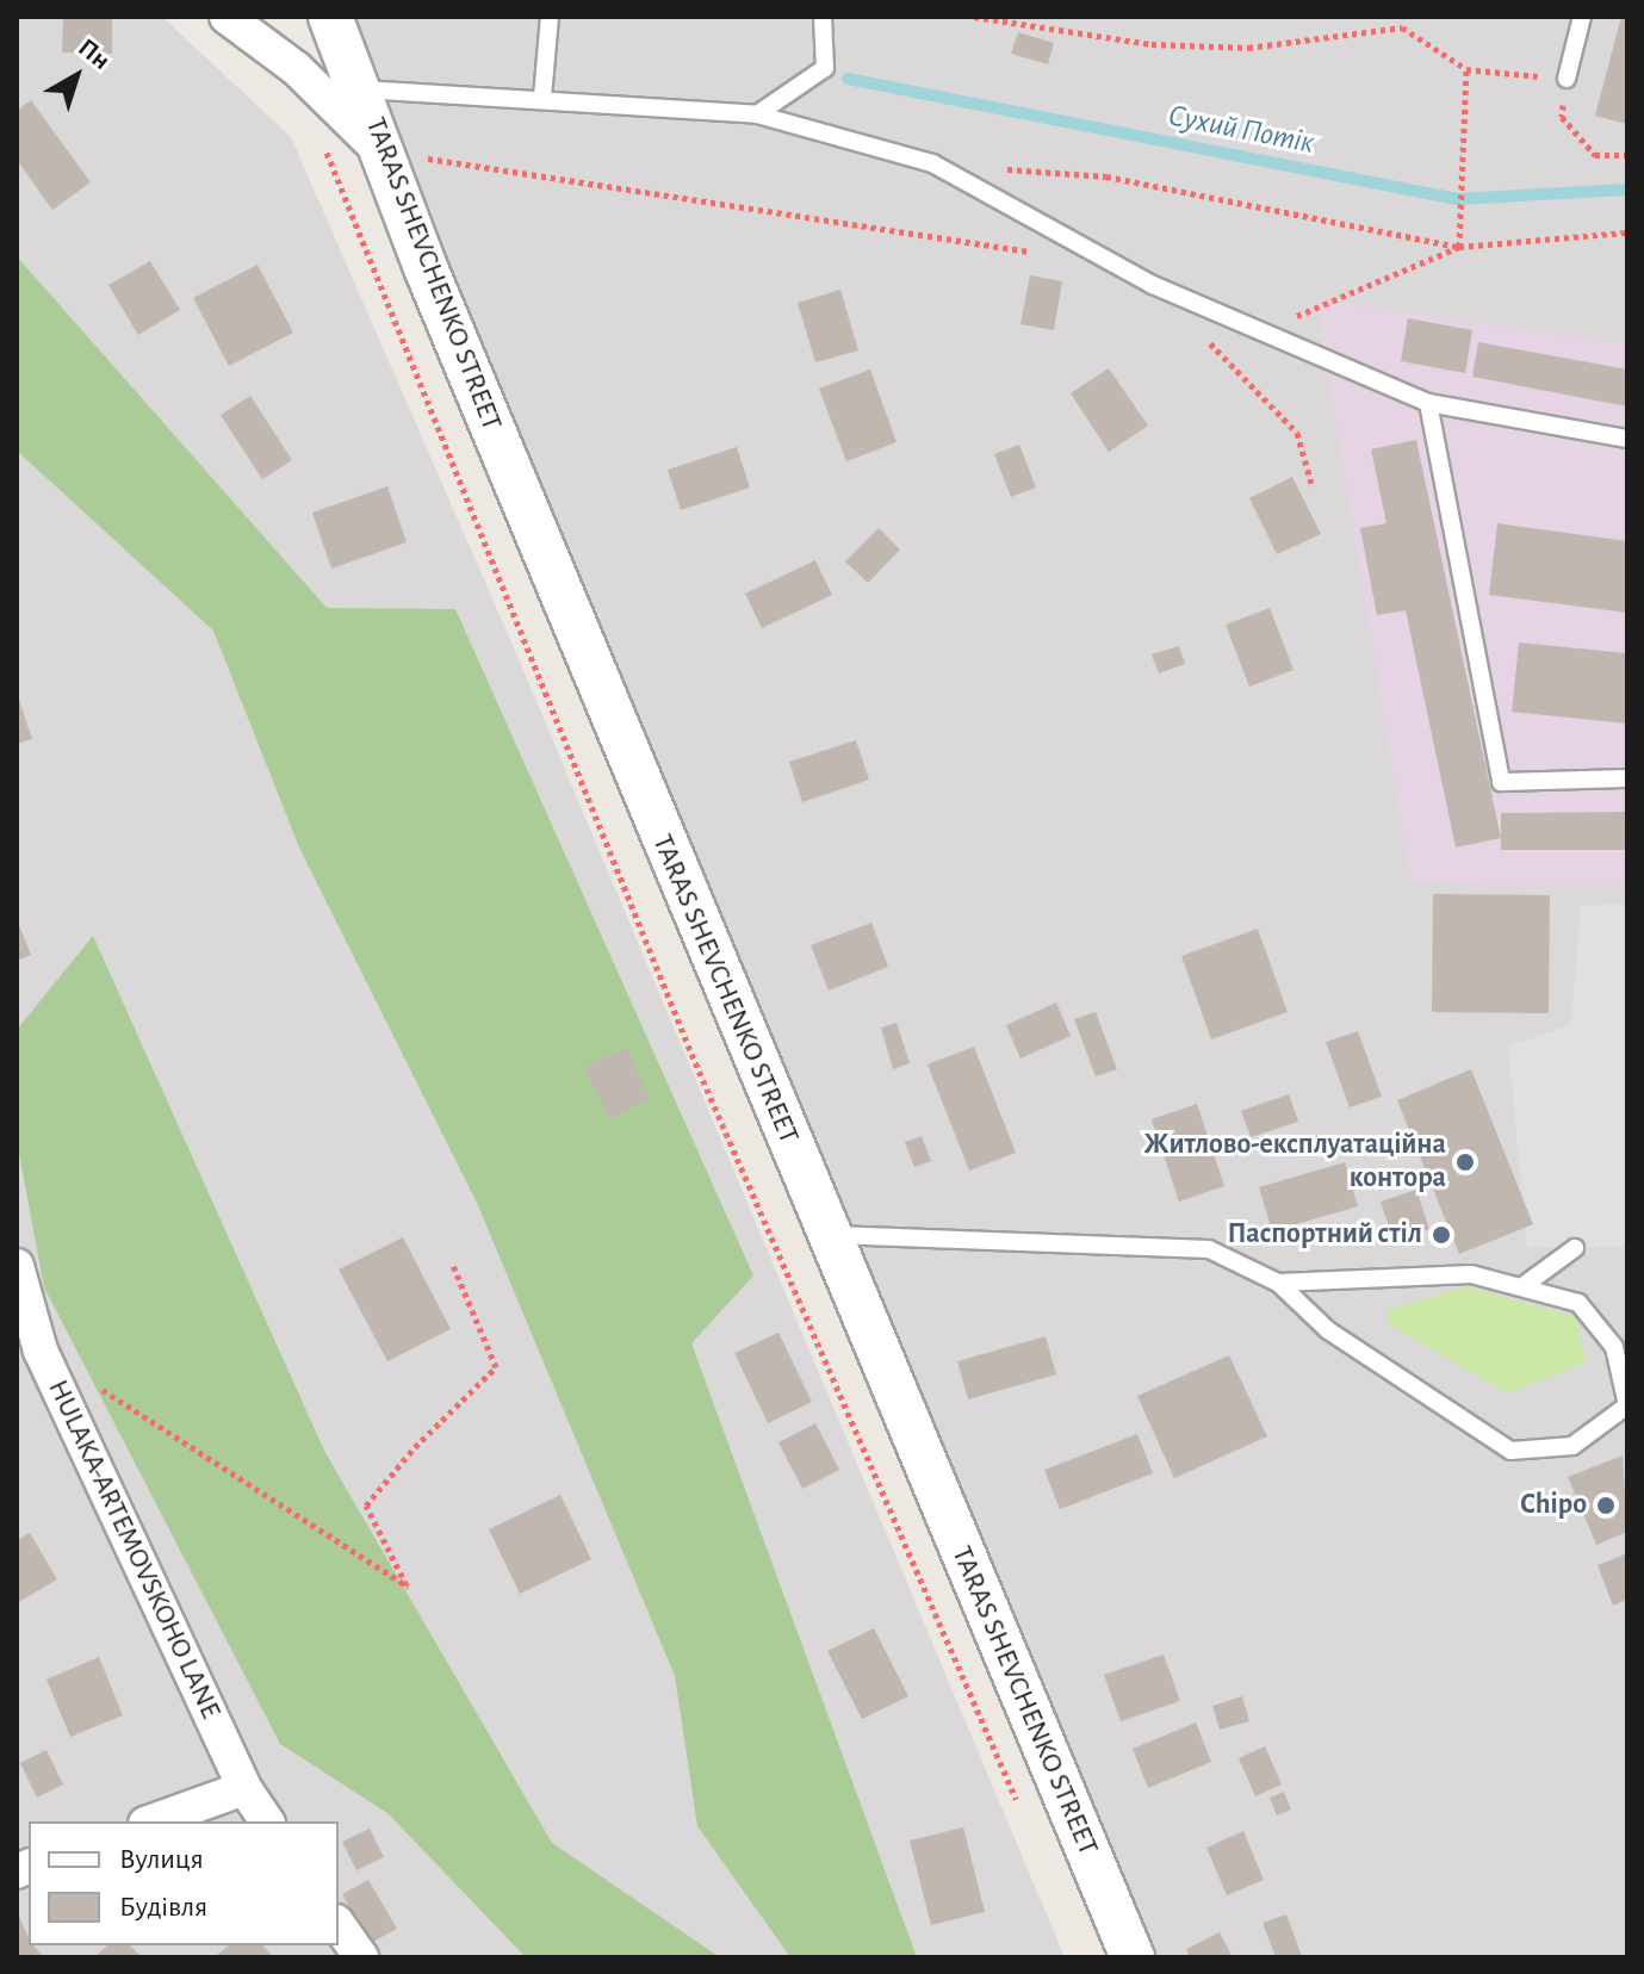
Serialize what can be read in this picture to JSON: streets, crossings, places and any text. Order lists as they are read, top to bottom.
{
  "streets": {
    "street": ["TARAS SHEVCHENKO STREET", "HULAKA-ARTEMOVSKOHO LANE"]
  },
  "water": ["Сухий Потік"],
  "places": ["Житлово-експлуатаційна контора", "Паспортний стіл", "Chipo"],
  "legend": ["Вулиця", "Будівля"],
  "north": "top right"
}
